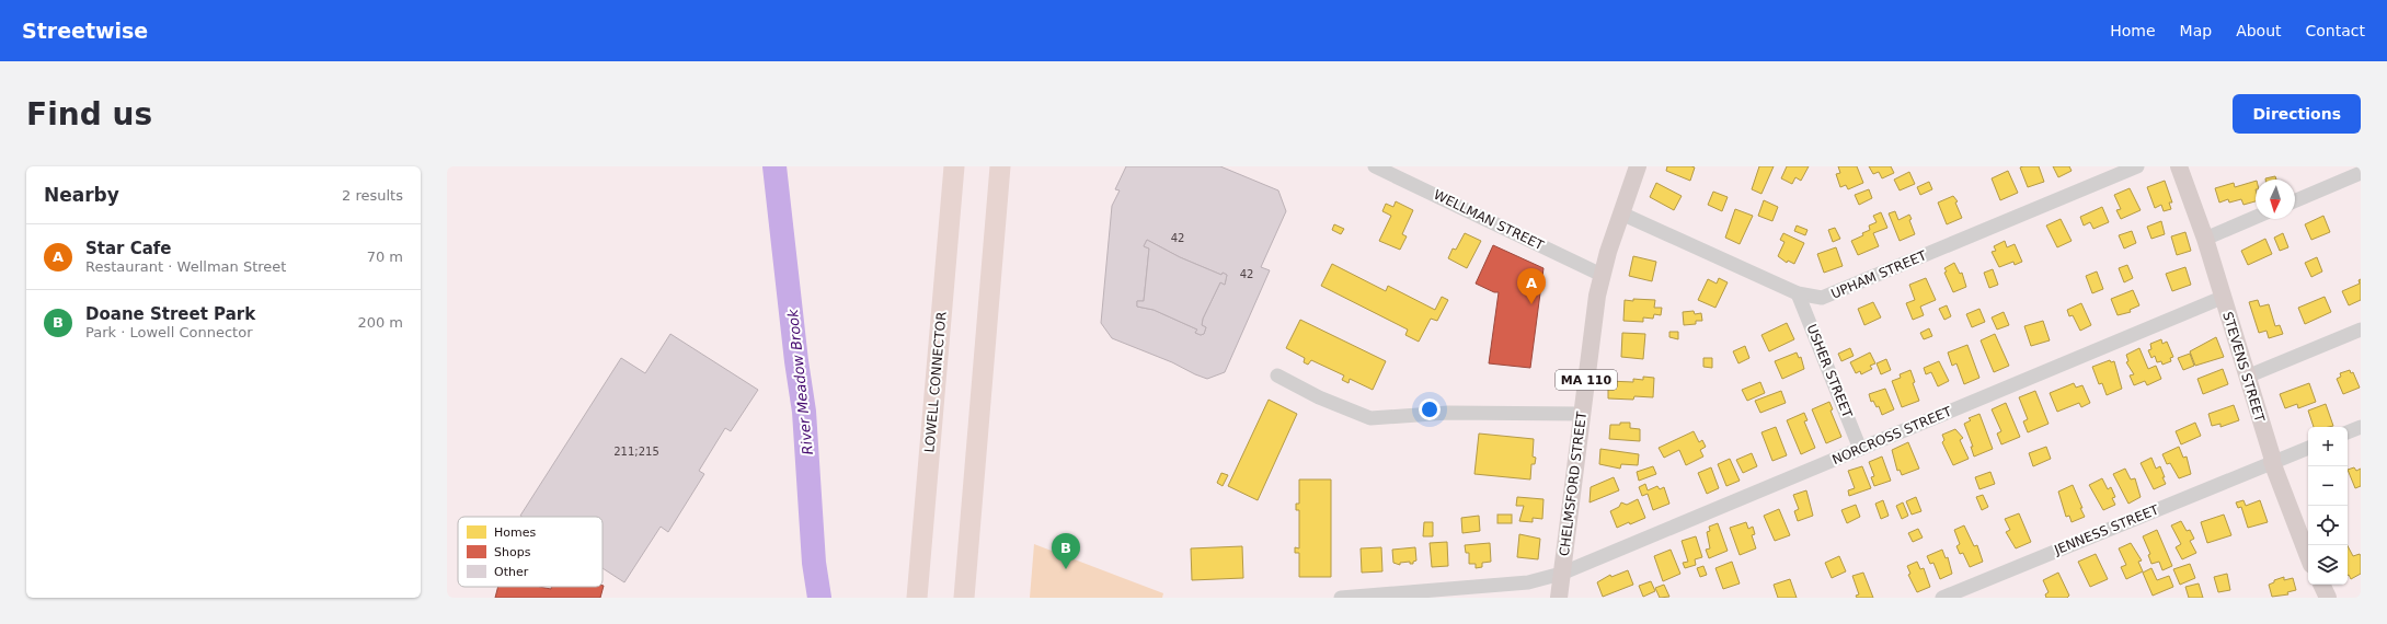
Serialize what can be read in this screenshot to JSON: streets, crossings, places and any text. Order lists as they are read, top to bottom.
{
  "streets": {
    "highway": ["LOWELL CONNECTOR"],
    "main road": ["STEVENS STREET", "MA 110", "CHELMSFORD STREET"],
    "street": [
      "WELLMAN STREET",
      "UPHAM STREET",
      "USHER STREET",
      "NORCROSS STREET",
      "JENNESS STREET"
    ]
  },
  "crossings": [
    ["WELLMAN STREET", "CHELMSFORD STREET"],
    ["UPHAM STREET", "USHER STREET"],
    ["UPHAM STREET", "CHELMSFORD STREET"],
    ["STEVENS STREET", "NORCROSS STREET"],
    ["STEVENS STREET", "JENNESS STREET"],
    ["USHER STREET", "NORCROSS STREET"],
    ["NORCROSS STREET", "CHELMSFORD STREET"]
  ],
  "water": ["River Meadow Brook"],
  "house_numbers": ["42", "42", "211;215"],
  "legend": ["Homes", "Shops", "Other"],
  "north": "bottom",
  "page": {
    "header": "Streetwise",
    "nav": [
      "Home",
      "Map",
      "About",
      "Contact"
    ],
    "buttons": "Directions",
    "title": "Find us",
    "heading": ["Nearby", "2 results"],
    "list": [
      {
        "mark": "A",
        "name": "Star Cafe",
        "note": "Restaurant · Wellman Street",
        "value": "70 m"
      },
      {
        "mark": "B",
        "name": "Doane Street Park",
        "note": "Park · Lowell Connector",
        "value": "200 m"
      }
    ],
    "pins": ["A", "B"],
    "map_buttons": ["+", "−"]
  }
}
